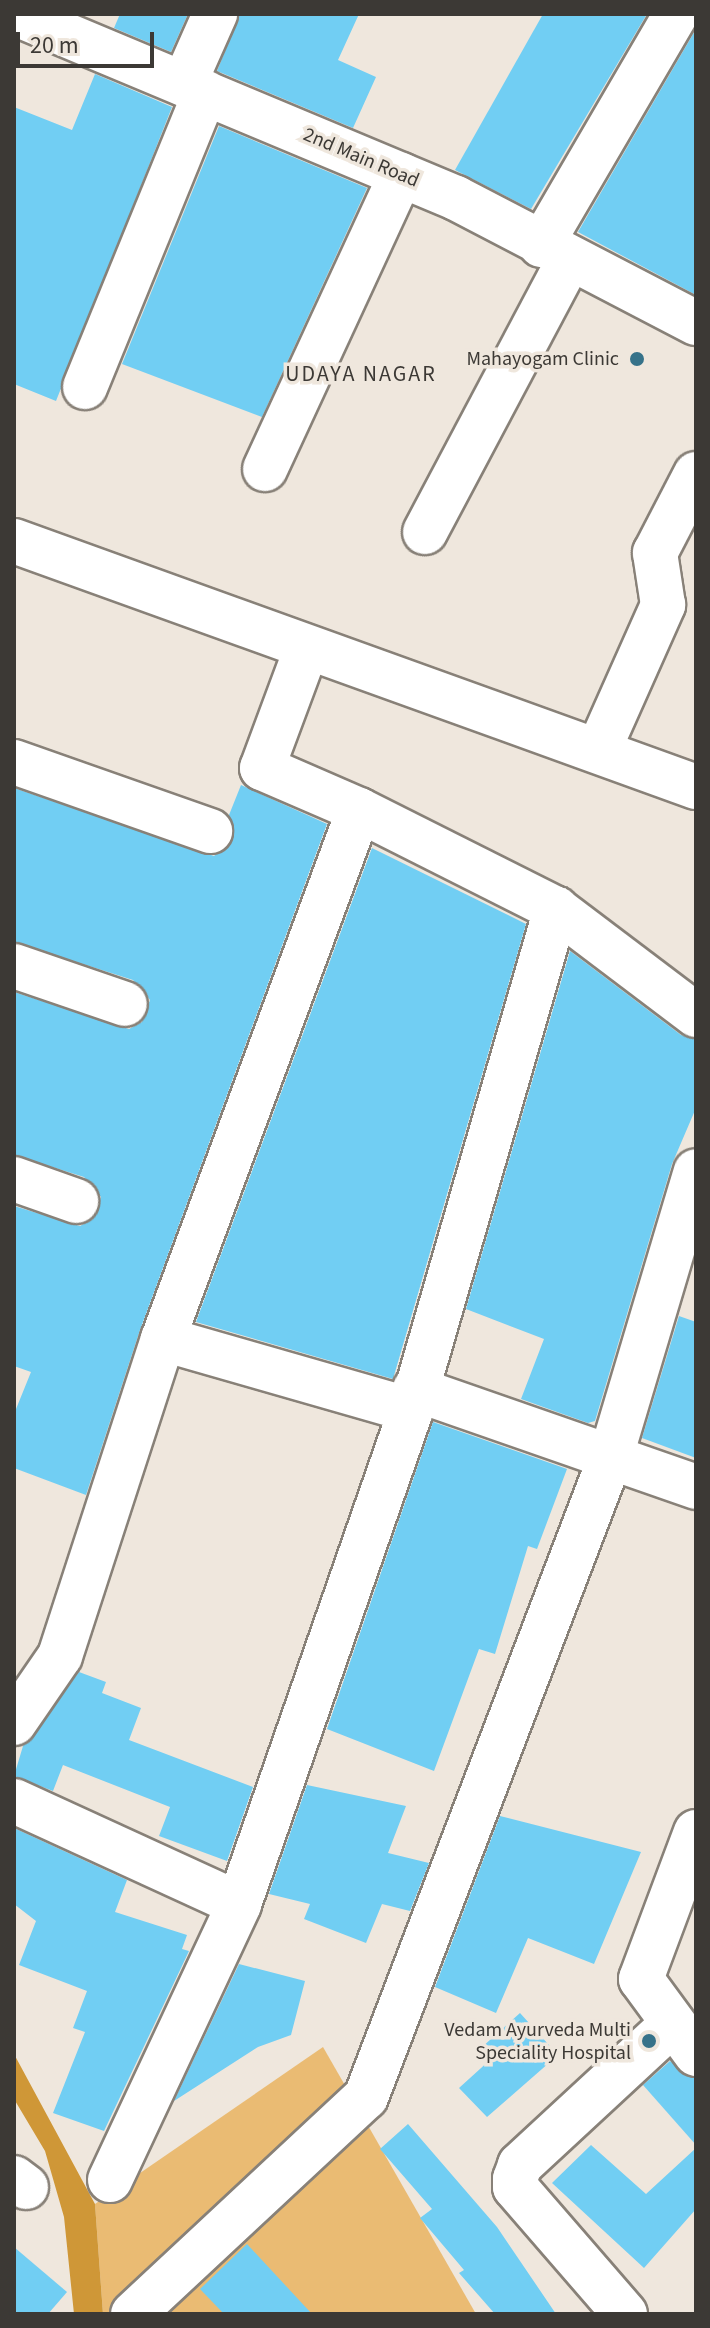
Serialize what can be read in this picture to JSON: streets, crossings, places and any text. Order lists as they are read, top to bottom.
{
  "streets": {
    "street": ["2nd Main Road"]
  },
  "districts": ["UDAYA NAGAR"],
  "places": ["Mahayogam Clinic", "Vedam Ayurveda Multi Speciality Hospital"],
  "scale_bar": "20 m"
}
